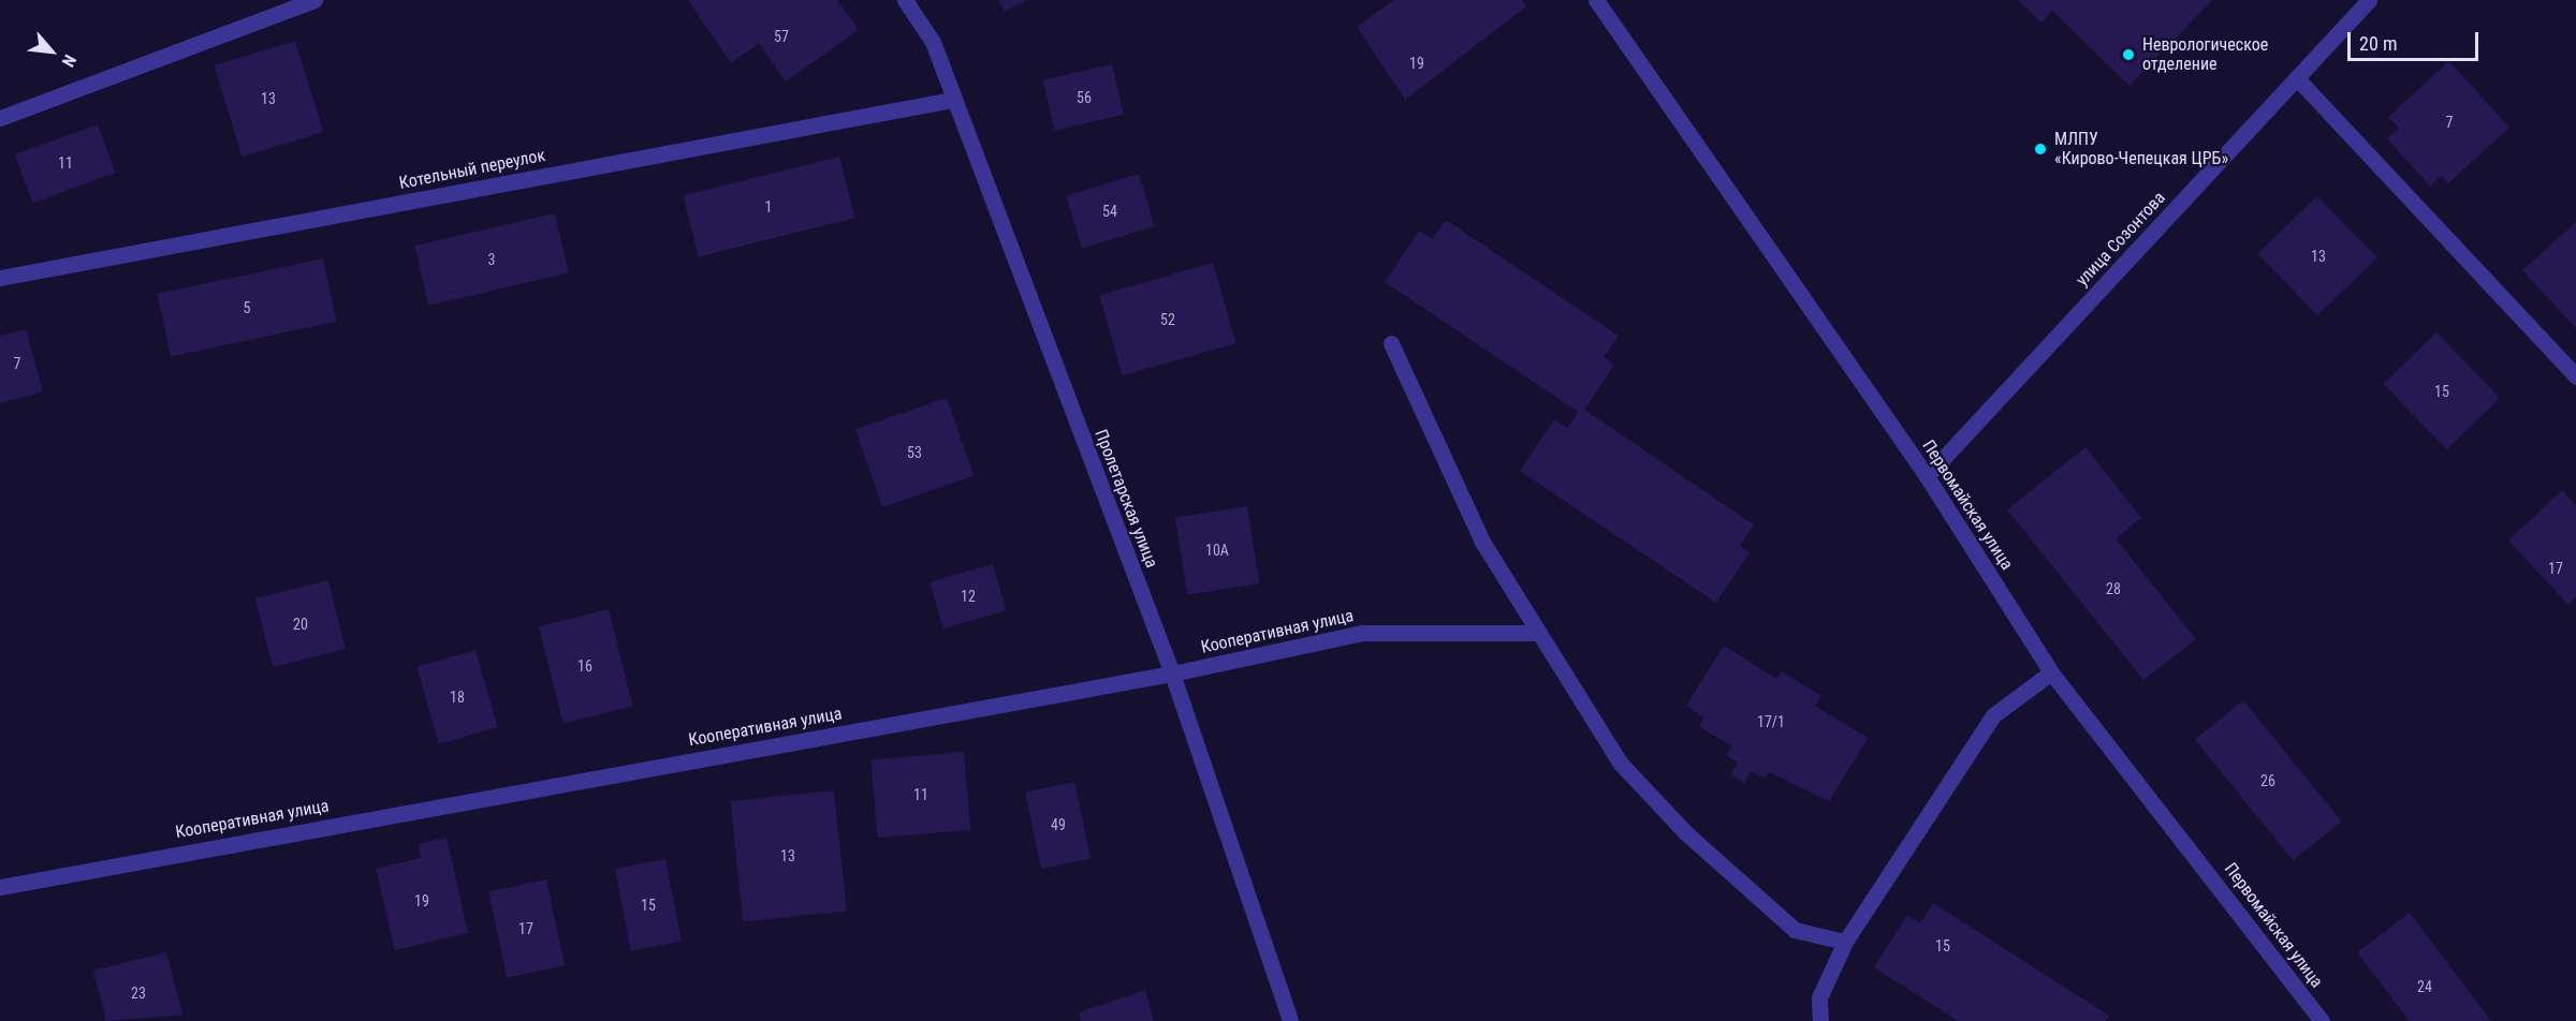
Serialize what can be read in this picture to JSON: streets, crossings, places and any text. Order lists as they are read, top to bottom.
{
  "streets": {
    "street": [
      "Котельный переулок",
      "улица Созонтова",
      "Пролетарская улица",
      "Первомайская улица",
      "Кооперативная улица"
    ]
  },
  "crossings": [
    ["Котельный переулок", "Пролетарская улица"],
    ["улица Созонтова", "Первомайская улица"],
    ["Пролетарская улица", "Кооперативная улица"]
  ],
  "places": ["Неврологическое отделение", "МЛПУ «Кирово-Чепецкая ЦРБ»"],
  "house_numbers": [
    "57",
    "19",
    "56",
    "13",
    "7",
    "11",
    "1",
    "54",
    "13",
    "3",
    "5",
    "52",
    "7",
    "15",
    "53",
    "10А",
    "17",
    "28",
    "12",
    "20",
    "16",
    "18",
    "17/1",
    "26",
    "11",
    "49",
    "13",
    "19",
    "15",
    "17",
    "15",
    "24",
    "23"
  ],
  "scale_bar": "20 m",
  "north": "bottom right"
}
